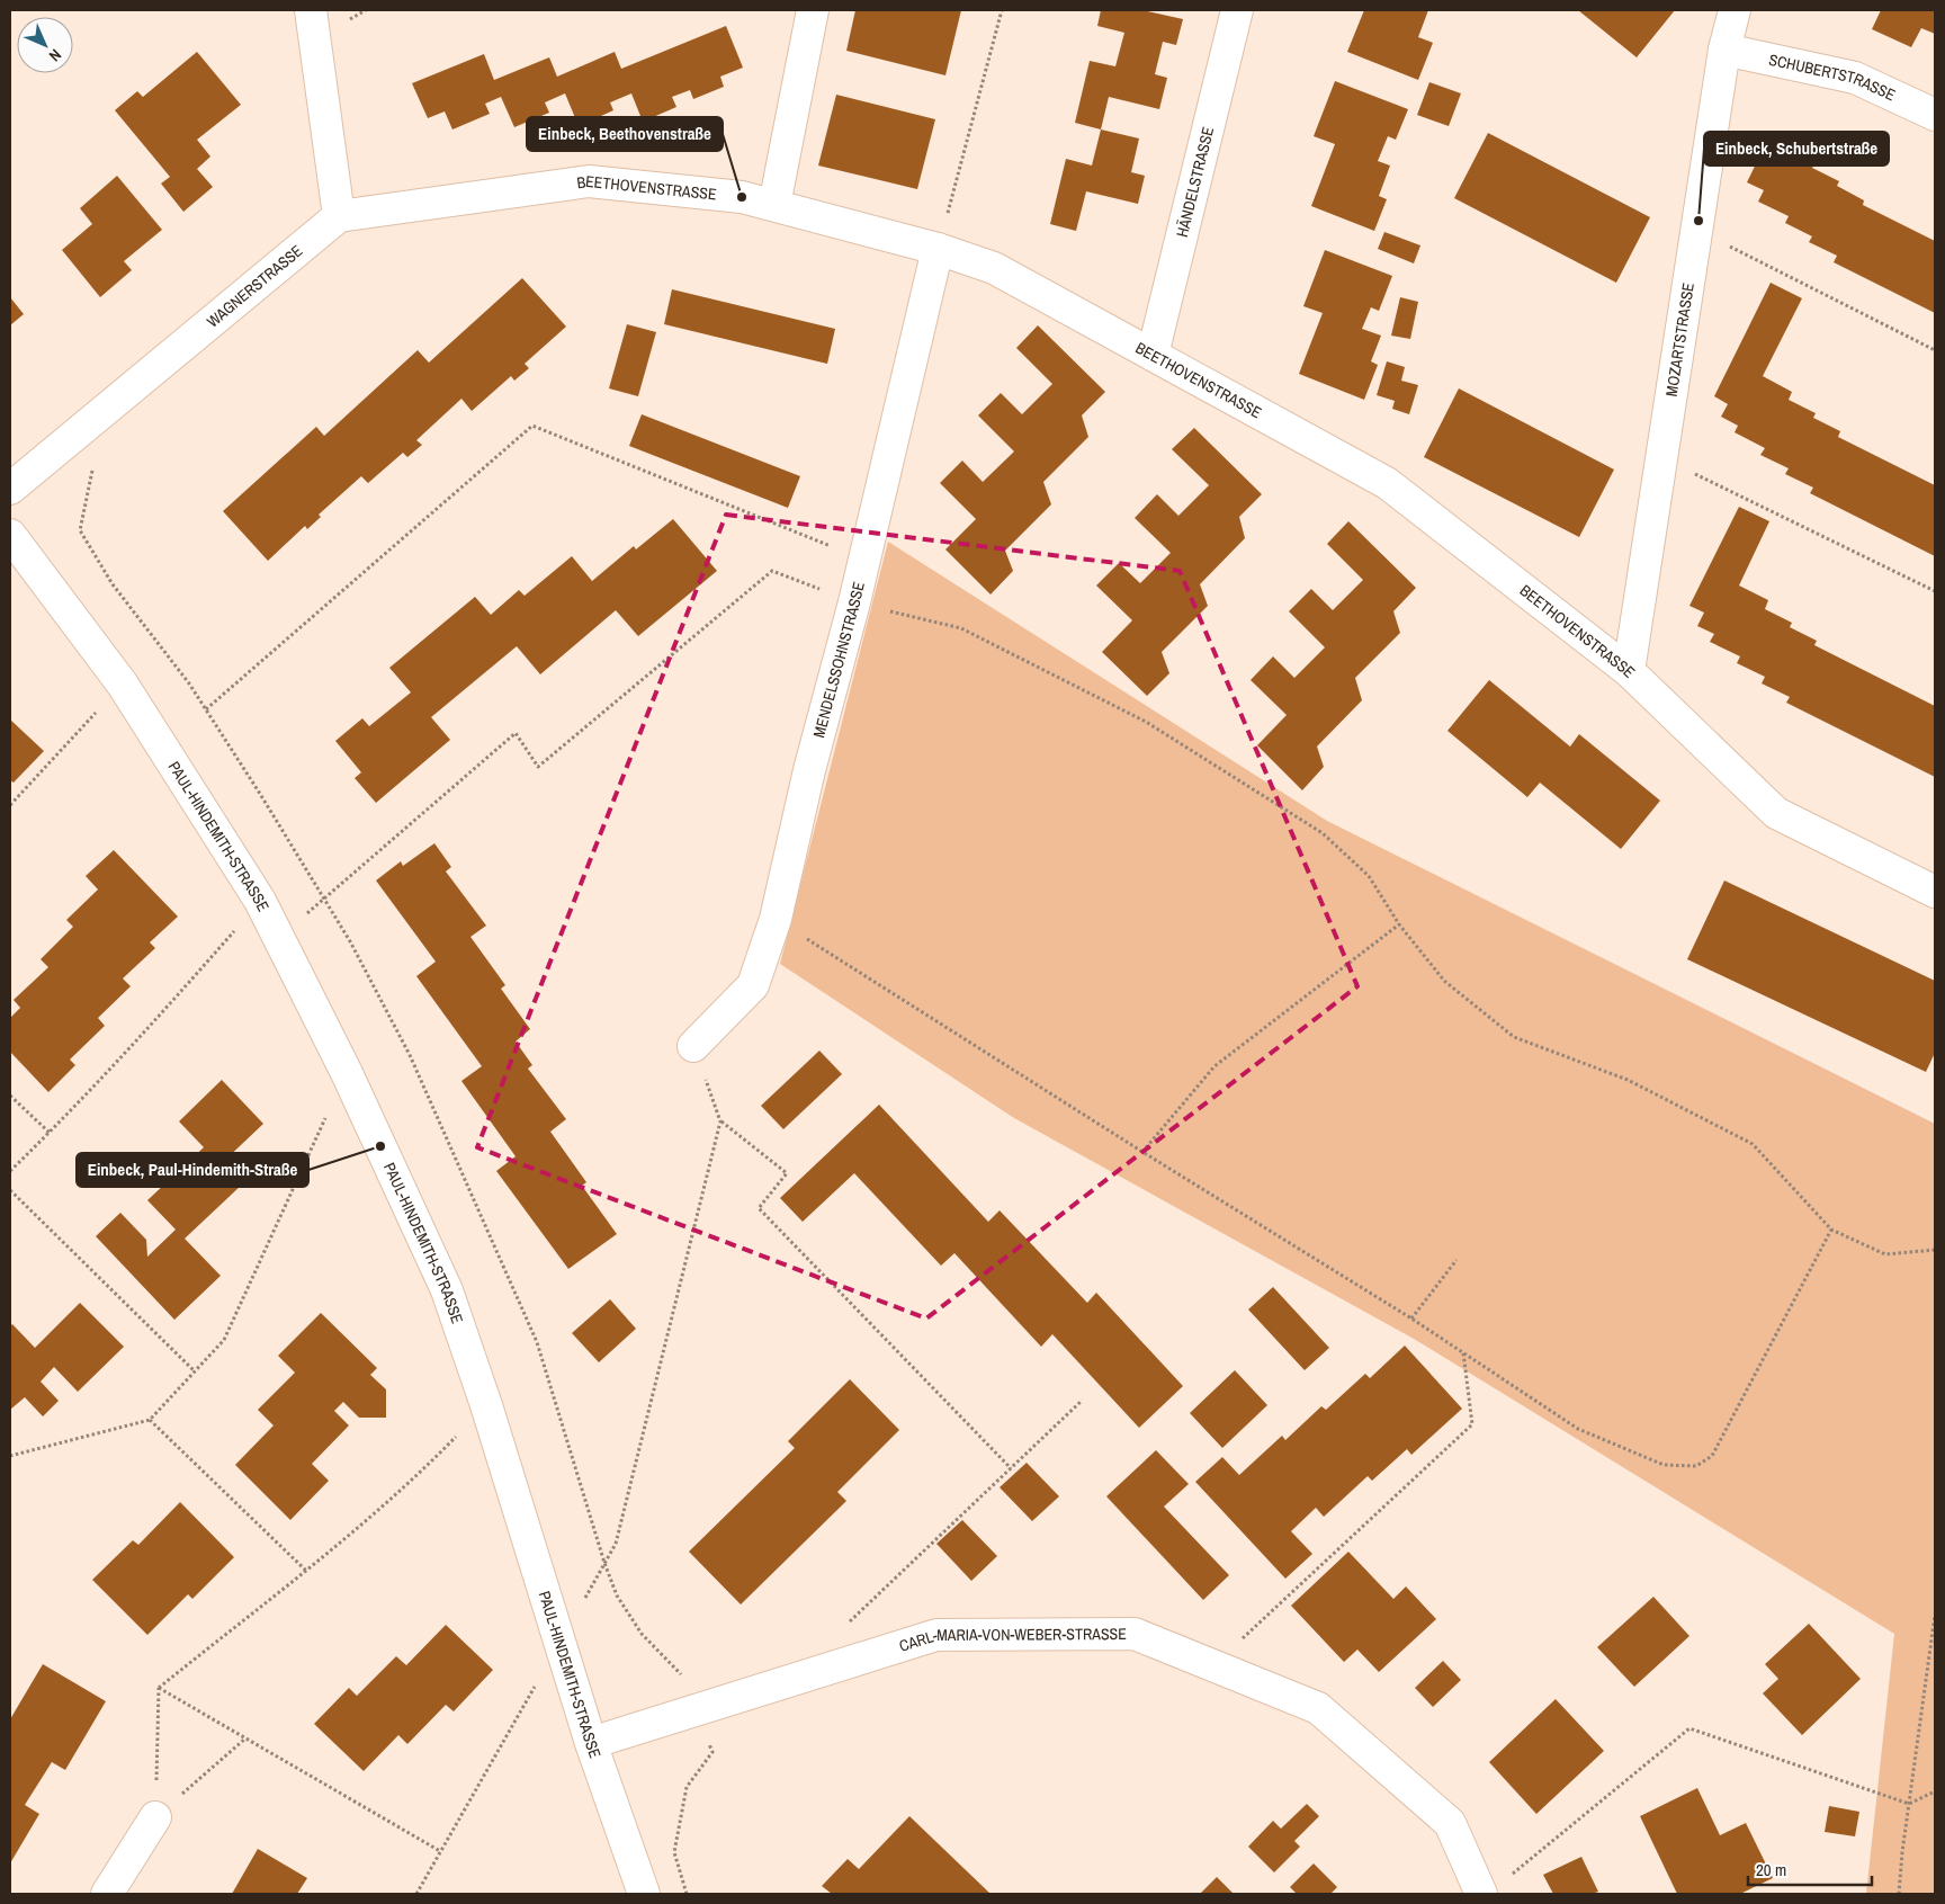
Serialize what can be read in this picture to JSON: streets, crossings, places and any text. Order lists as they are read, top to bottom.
{
  "streets": {
    "street": [
      "SCHUBERTSTRASSE",
      "HÄNDELSTRASSE",
      "BEETHOVENSTRASSE",
      "WAGNERSTRASSE",
      "MOZARTSTRASSE",
      "MENDELSSOHNSTRASSE",
      "PAUL-HINDEMITH-STRASSE",
      "CARL-MARIA-VON-WEBER-STRASSE"
    ]
  },
  "crossings": [
    ["SCHUBERTSTRASSE", "MOZARTSTRASSE"],
    ["HÄNDELSTRASSE", "BEETHOVENSTRASSE"],
    ["BEETHOVENSTRASSE", "WAGNERSTRASSE"],
    ["BEETHOVENSTRASSE", "MOZARTSTRASSE"],
    ["BEETHOVENSTRASSE", "MENDELSSOHNSTRASSE"],
    ["PAUL-HINDEMITH-STRASSE", "CARL-MARIA-VON-WEBER-STRASSE"]
  ],
  "places": ["Einbeck, Beethovenstraße", "Einbeck, Schubertstraße", "Einbeck, Paul-Hindemith-Straße"],
  "scale_bar": "20 m",
  "north": "bottom right"
}
